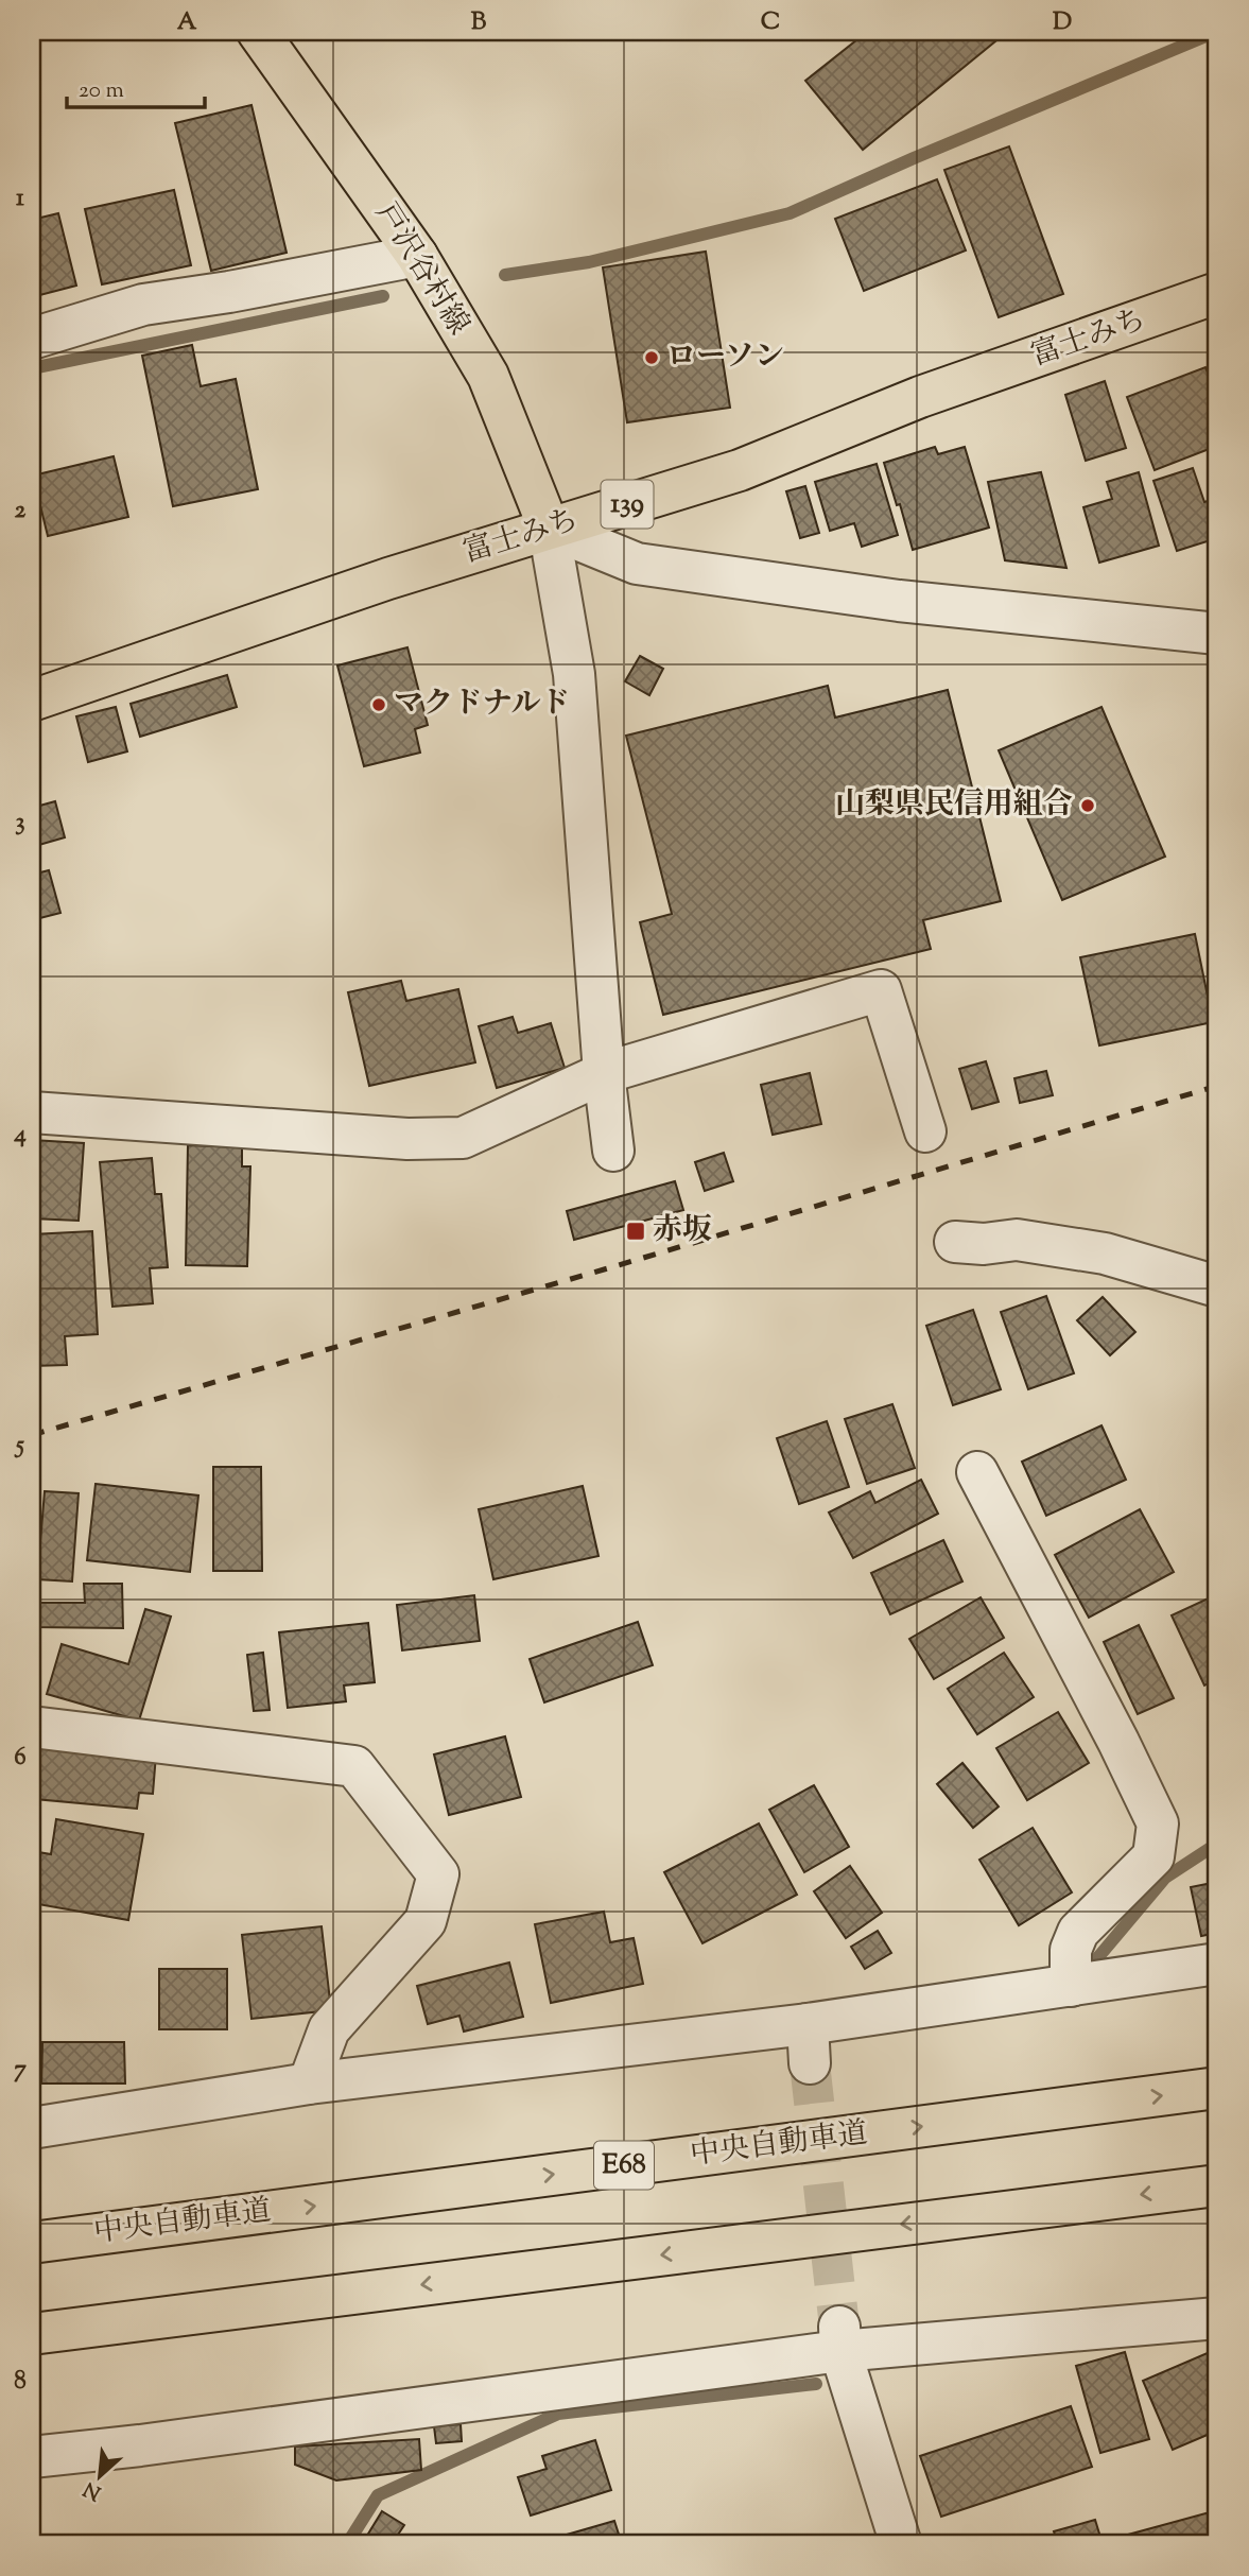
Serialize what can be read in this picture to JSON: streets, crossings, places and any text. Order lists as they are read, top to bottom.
{
  "streets": {
    "main road": [
      "戸沢谷村線",
      "富士みち",
      "139",
      "中央自動車道",
      "E68"
    ]
  },
  "crossings": [
    ["戸沢谷村線", "富士みち"]
  ],
  "places": {
    "other": ["ローソン", "マクドナルド", "山梨県民信用組合"],
    "transit": ["赤坂"]
  },
  "scale_bar": "20 m",
  "north": "bottom left",
  "grid": {
    "columns": [
      "A",
      "B",
      "C",
      "D"
    ],
    "rows": [
      "1",
      "2",
      "3",
      "4",
      "5",
      "6",
      "7",
      "8"
    ]
  }
}
